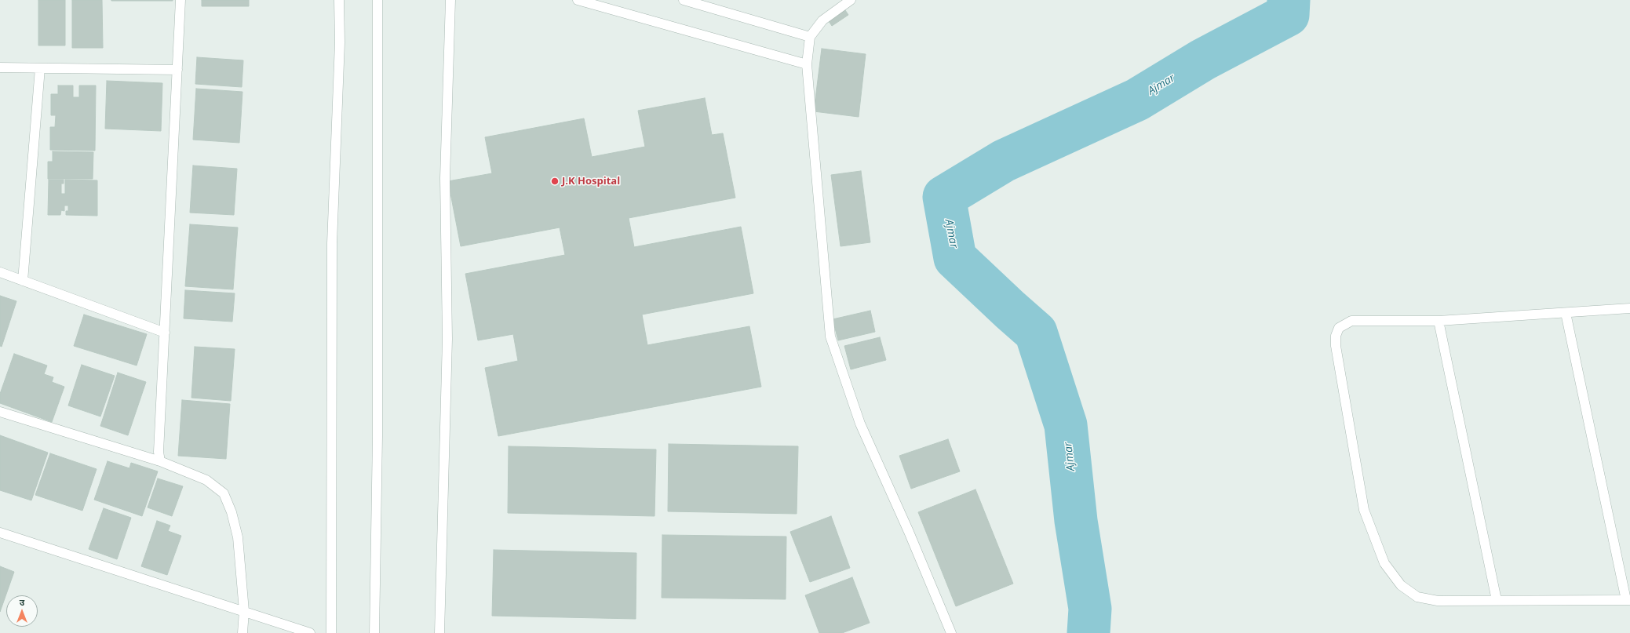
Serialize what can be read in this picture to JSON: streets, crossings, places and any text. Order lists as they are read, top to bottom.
{
  "water": ["Ajmar"],
  "places": ["J.K Hospital"],
  "north": "top"
}
